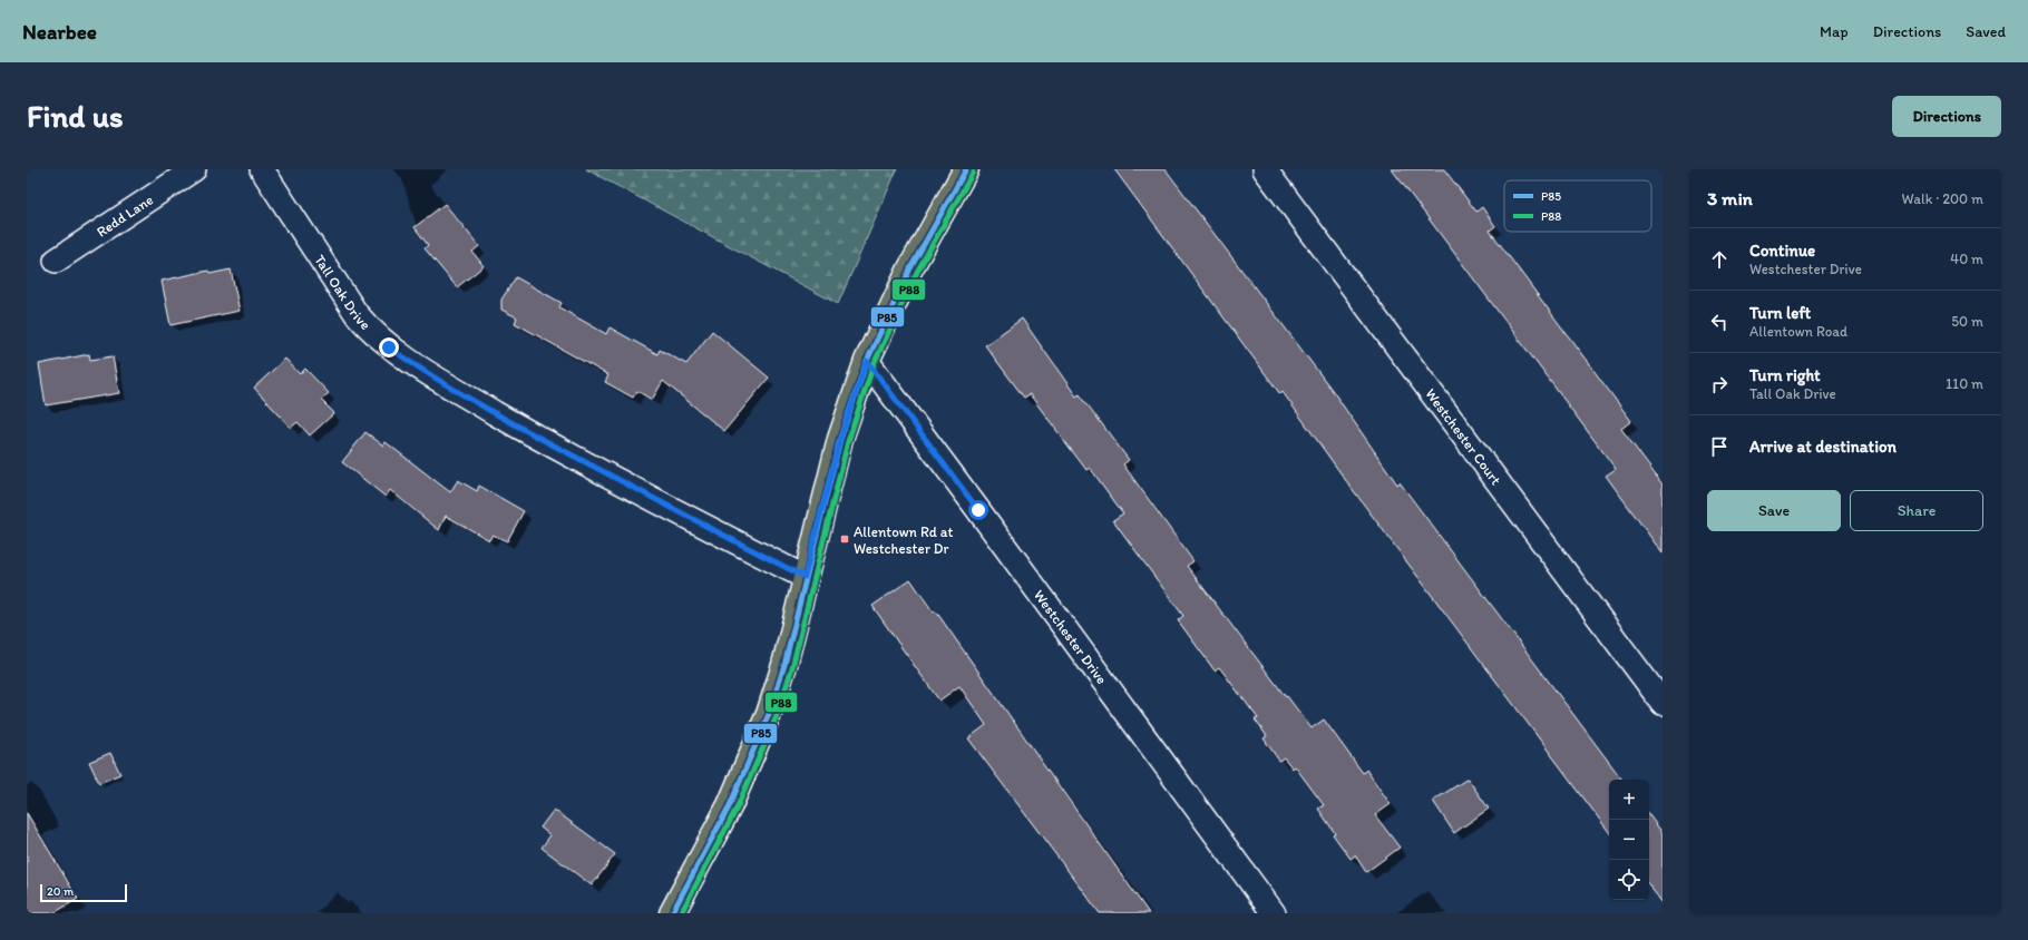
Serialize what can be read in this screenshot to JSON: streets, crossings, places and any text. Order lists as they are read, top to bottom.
{
  "streets": {
    "street": [
      "Redd Lane",
      "Tall Oak Drive",
      "Westchester Court",
      "Westchester Drive"
    ]
  },
  "places": {
    "transit": ["Allentown Rd at Westchester Dr"]
  },
  "lines": ["transit line P85", "transit line P88"],
  "legend": ["P85", "P88"],
  "scale_bar": "20 m",
  "page": {
    "header": "Nearbee",
    "nav": ["Map", "Directions", "Saved"],
    "buttons": [
      "Directions",
      ["Save", "Share"]
    ],
    "title": "Find us",
    "heading": ["3 min", "Walk · 200 m"],
    "list": [
      ["Continue", "Westchester Drive", "40 m"],
      ["Turn left", "Allentown Road", "50 m"],
      ["Turn right", "Tall Oak Drive", "110 m"],
      "Arrive at destination"
    ],
    "map_buttons": ["+", "−"],
    "scale": "20 m"
  }
}
